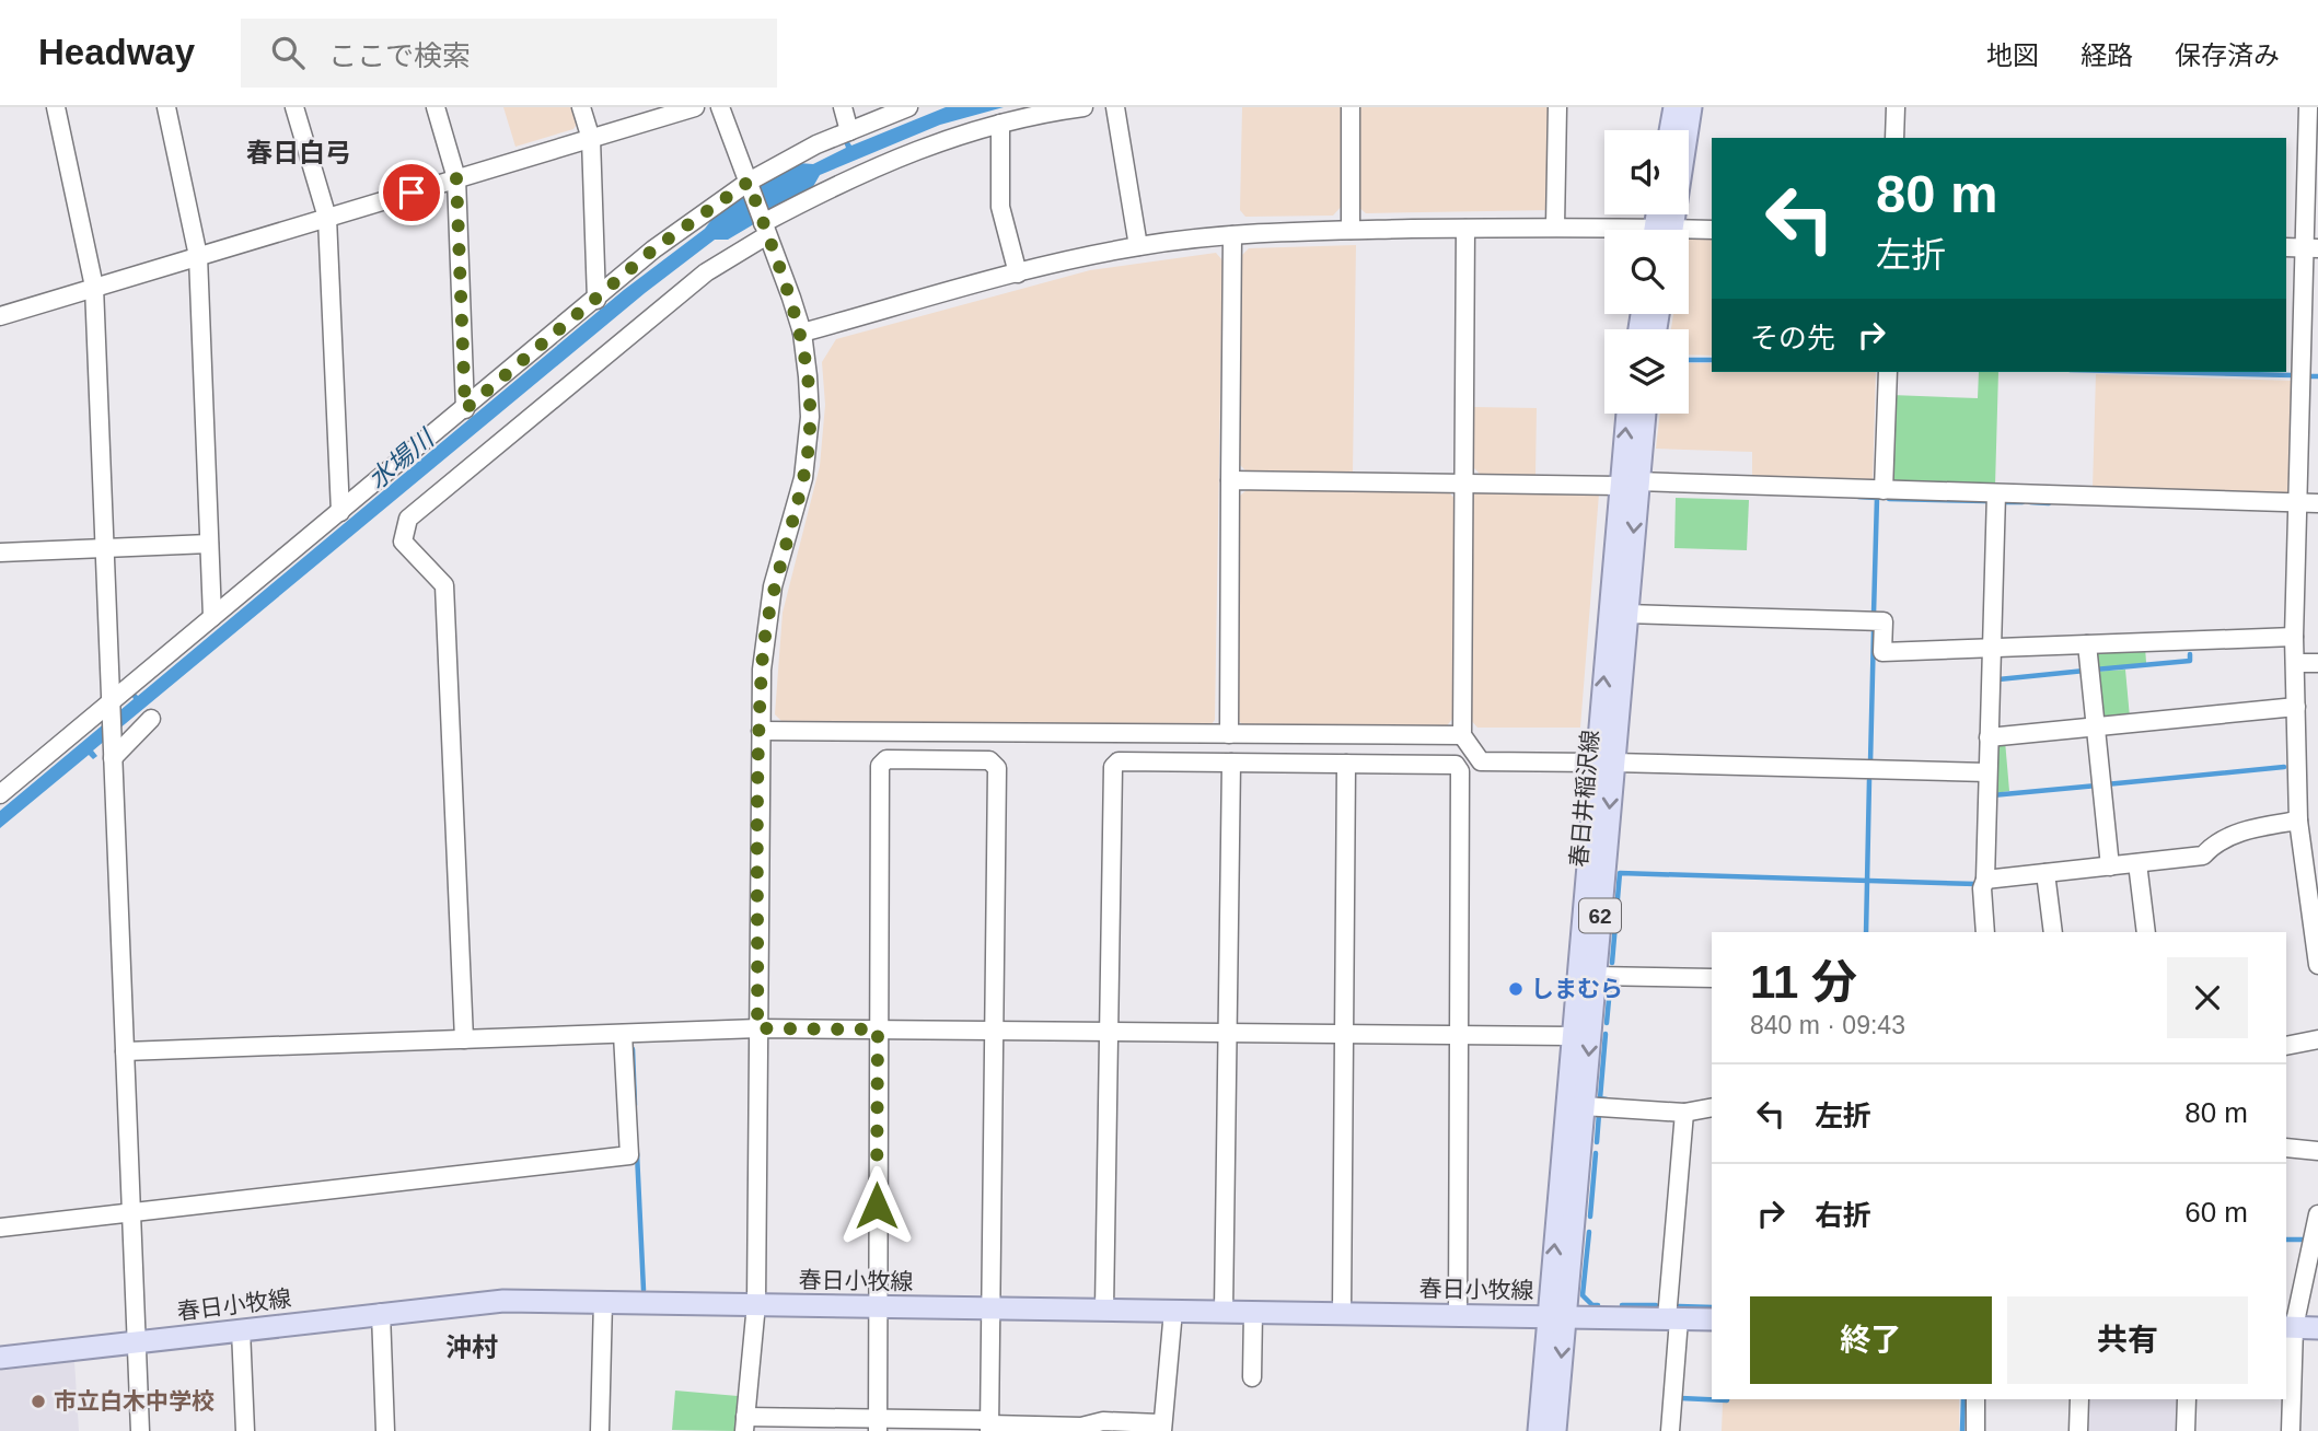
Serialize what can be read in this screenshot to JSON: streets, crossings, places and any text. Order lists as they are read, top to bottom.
{
  "streets": {
    "main road": ["春日井稲沢線", "62", "春日小牧線"]
  },
  "crossings": [
    ["春日井稲沢線", "春日小牧線"]
  ],
  "districts": ["春日白弓", "沖村"],
  "water": ["水場川"],
  "places": ["しまむら", "市立白木中学校"],
  "page": {
    "header": "Headway",
    "search": "ここで検索",
    "nav": ["地図", "経路", "保存済み"],
    "turn": ["80 m", "左折"],
    "then": "その先",
    "heading": ["11 分", "840 m · 09:43"],
    "list": [
      {
        "name": "左折",
        "value": "80 m"
      },
      {
        "name": "右折",
        "value": "60 m"
      }
    ],
    "buttons": ["終了", "共有"]
  }
}
